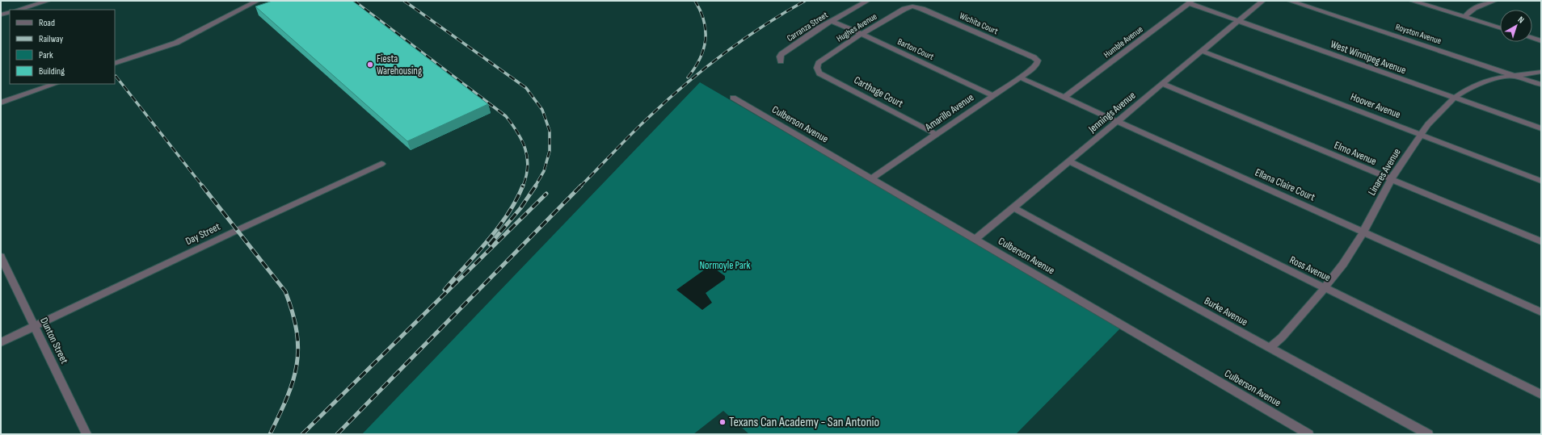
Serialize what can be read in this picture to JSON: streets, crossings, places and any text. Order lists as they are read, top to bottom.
{
  "streets": {
    "street": [
      "Wichita Court",
      "Carranza Street",
      "Hughes Avenue",
      "Royston Avenue",
      "Humble Avenue",
      "Barton Court",
      "West Winnipeg Avenue",
      "Carthage Court",
      "Hoover Avenue",
      "Amarillo Avenue",
      "Jennings Avenue",
      "Culberson Avenue",
      "Elmo Avenue",
      "Linares Avenue",
      "Ellana Claire Court",
      "Day Street",
      "Ross Avenue",
      "Burke Avenue",
      "Dunton Street"
    ]
  },
  "crossings": [
    ["Wichita Court", "Hughes Avenue"],
    ["Wichita Court", "Amarillo Avenue"],
    ["Carranza Street", "Barton Court"],
    ["Hughes Avenue", "Barton Court"],
    ["Hughes Avenue", "Carthage Court"],
    ["Royston Avenue", "Linares Avenue"],
    ["Humble Avenue", "West Winnipeg Avenue"],
    ["Humble Avenue", "Ellana Claire Court"],
    ["Barton Court", "Amarillo Avenue"],
    ["West Winnipeg Avenue", "Jennings Avenue"],
    ["West Winnipeg Avenue", "Linares Avenue"],
    ["Carthage Court", "Amarillo Avenue"],
    ["Hoover Avenue", "Jennings Avenue"],
    ["Hoover Avenue", "Linares Avenue"],
    ["Amarillo Avenue", "Culberson Avenue"],
    ["Amarillo Avenue", "Ellana Claire Court"],
    ["Jennings Avenue", "Culberson Avenue"],
    ["Jennings Avenue", "Elmo Avenue"],
    ["Jennings Avenue", "Ellana Claire Court"],
    ["Jennings Avenue", "Ross Avenue"],
    ["Jennings Avenue", "Burke Avenue"],
    ["Elmo Avenue", "Linares Avenue"],
    ["Linares Avenue", "Ellana Claire Court"],
    ["Linares Avenue", "Ross Avenue"],
    ["Linares Avenue", "Burke Avenue"],
    ["Day Street", "Dunton Street"]
  ],
  "parks": ["Normoyle Park"],
  "places": ["Fiesta Warehousing", "Texans Can Academy - San Antonio"],
  "legend": [
    "Road",
    "Railway",
    "Park",
    "Building"
  ],
  "north": "top right"
}
